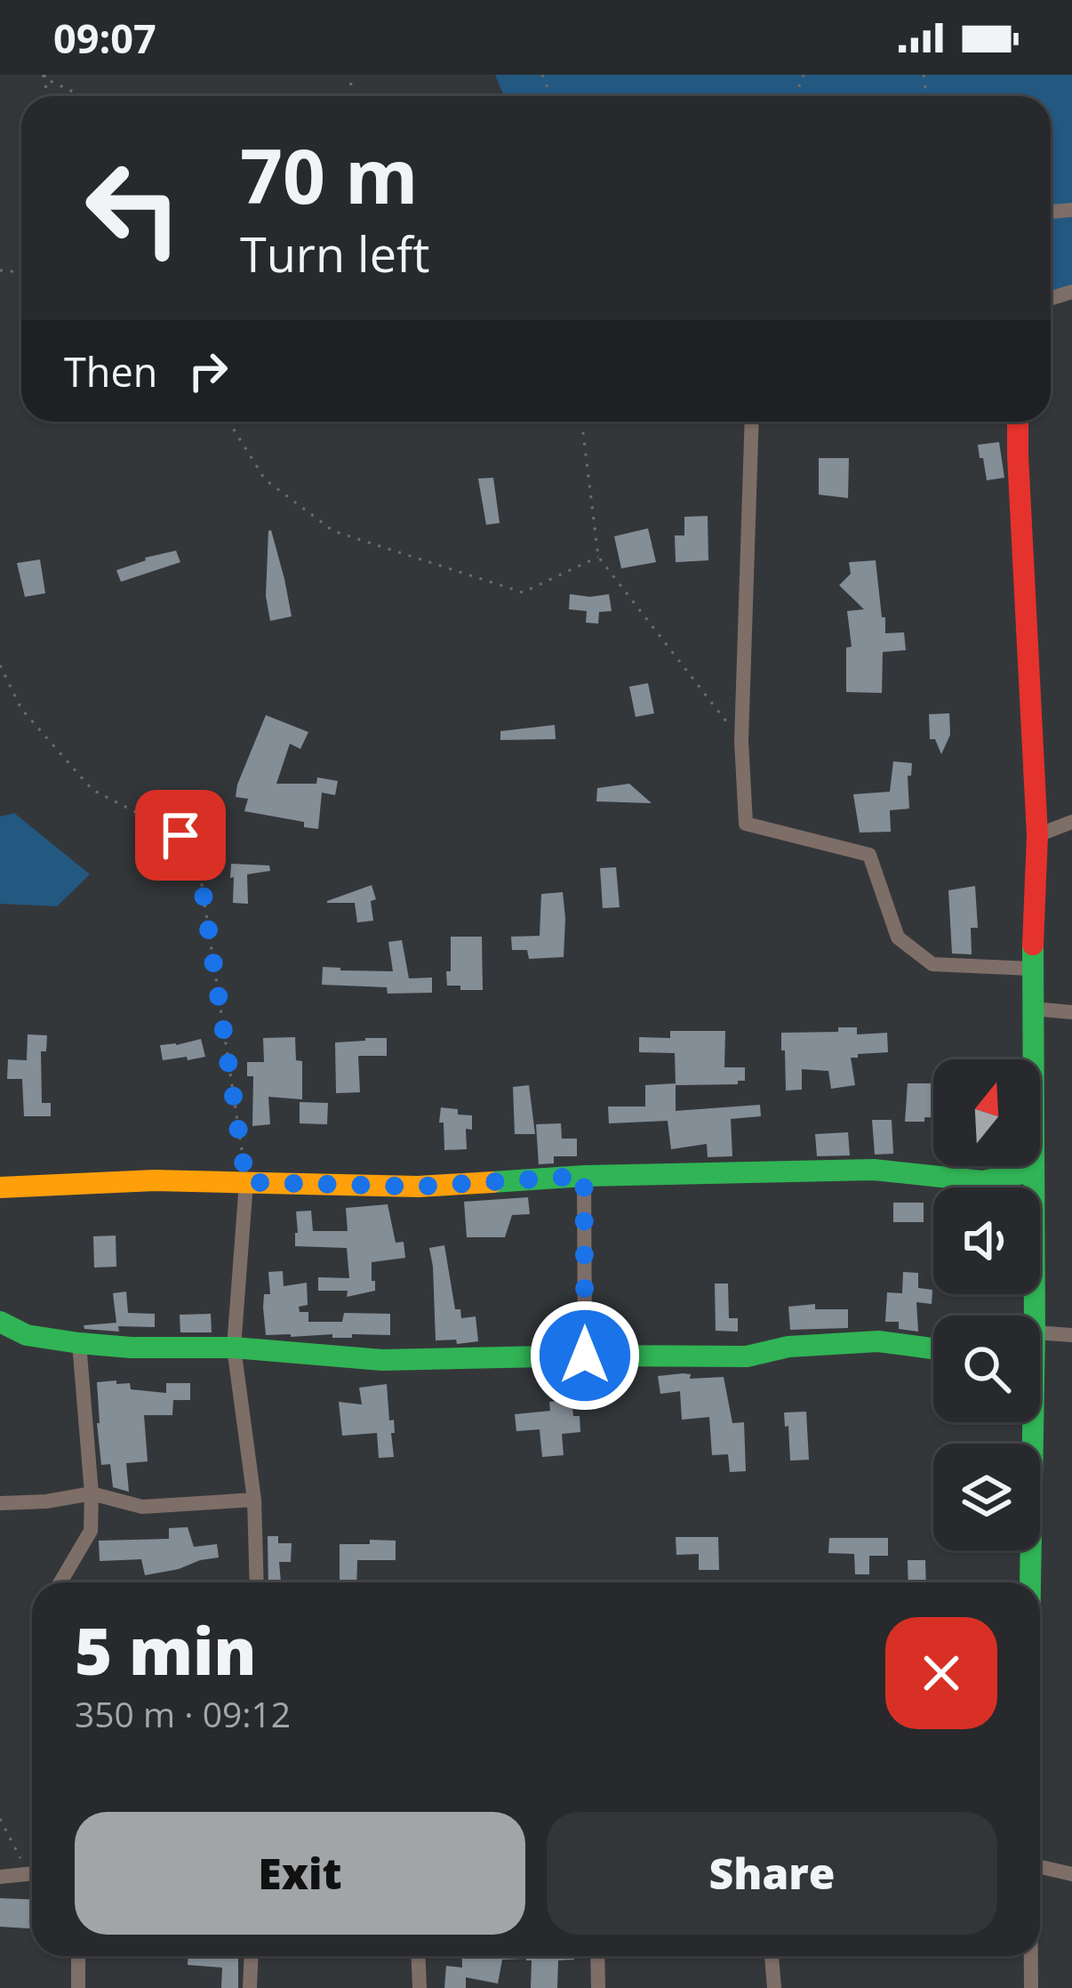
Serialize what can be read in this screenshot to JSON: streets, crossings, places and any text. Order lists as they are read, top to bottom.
{
  "north": "top",
  "page": {
    "status": "09:07",
    "turn": ["70 m", "Turn left"],
    "then": "Then",
    "heading": ["5 min", "350 m · 09:12"],
    "buttons": ["Exit", "Share"]
  }
}
